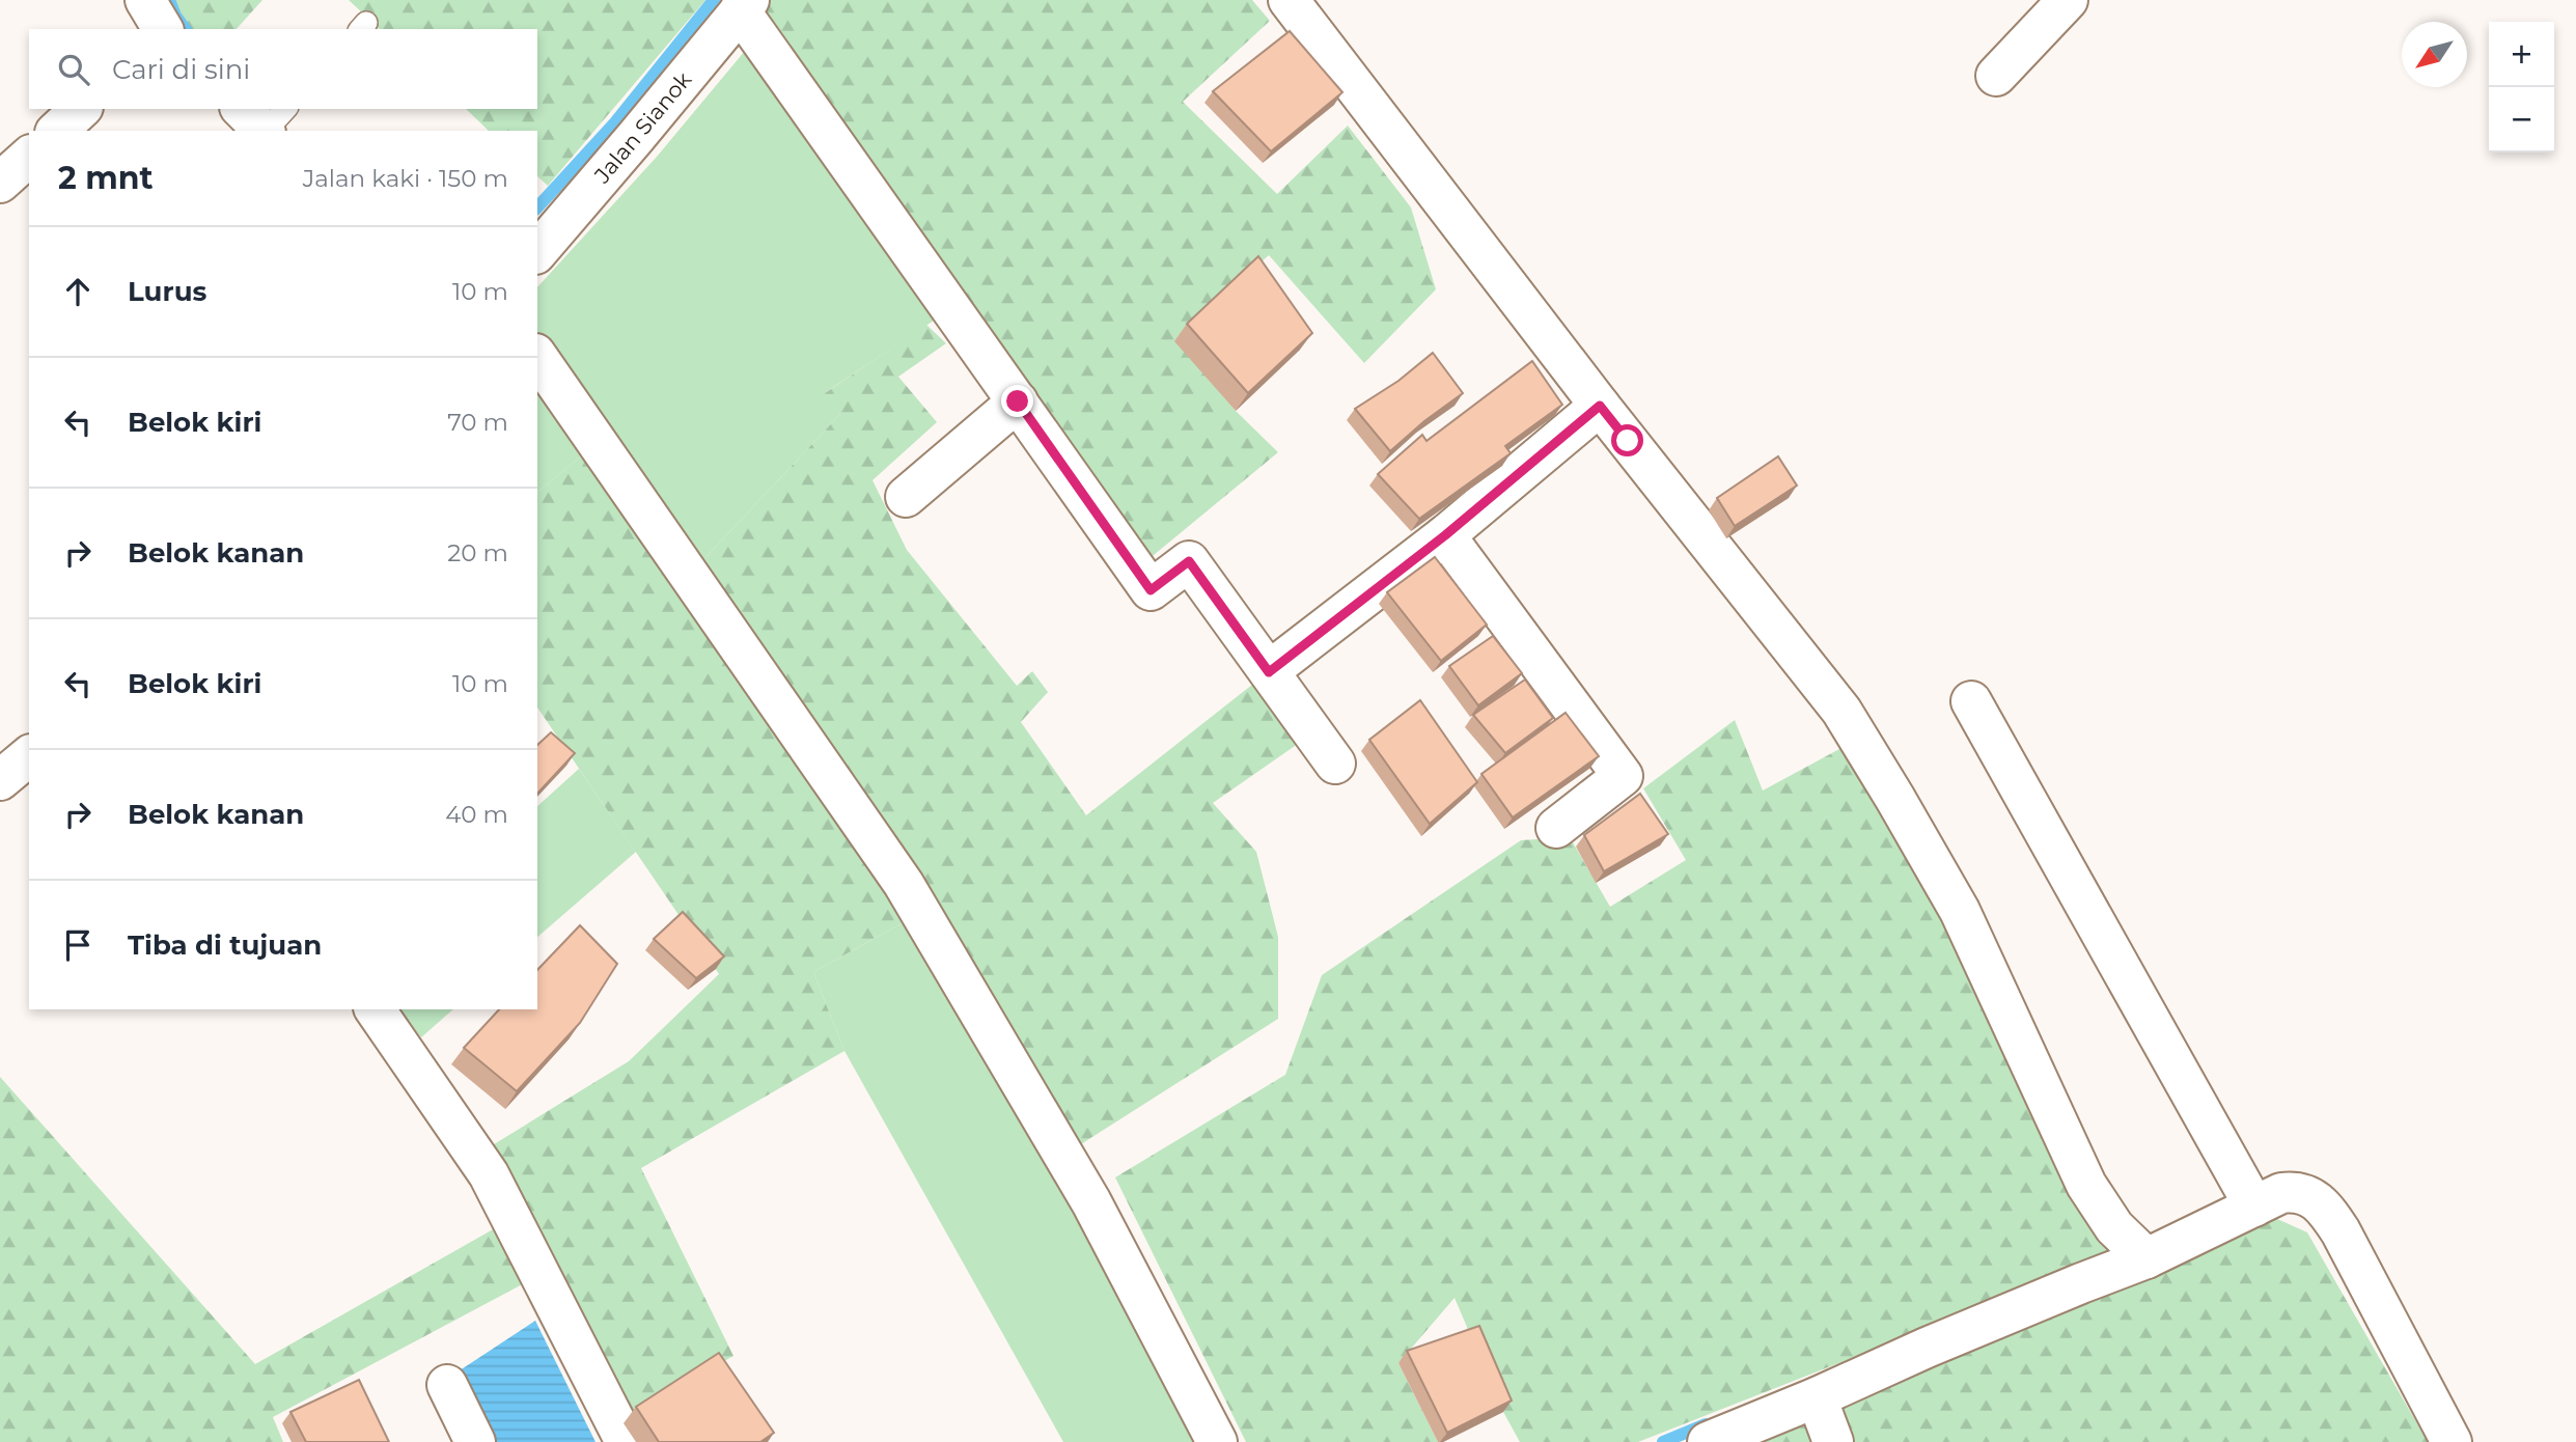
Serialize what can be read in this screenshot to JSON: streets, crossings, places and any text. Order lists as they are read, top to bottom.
{
  "streets": {
    "street": ["Jalan Sianok"]
  },
  "north": "bottom left",
  "page": {
    "map_buttons": ["+", "−"],
    "search": "Cari di sini",
    "heading": ["2 mnt", "Jalan kaki · 150 m"],
    "list": [
      ["Lurus", "10 m"],
      ["Belok kiri", "70 m"],
      ["Belok kanan", "20 m"],
      ["Belok kiri", "10 m"],
      ["Belok kanan", "40 m"],
      "Tiba di tujuan"
    ]
  }
}
